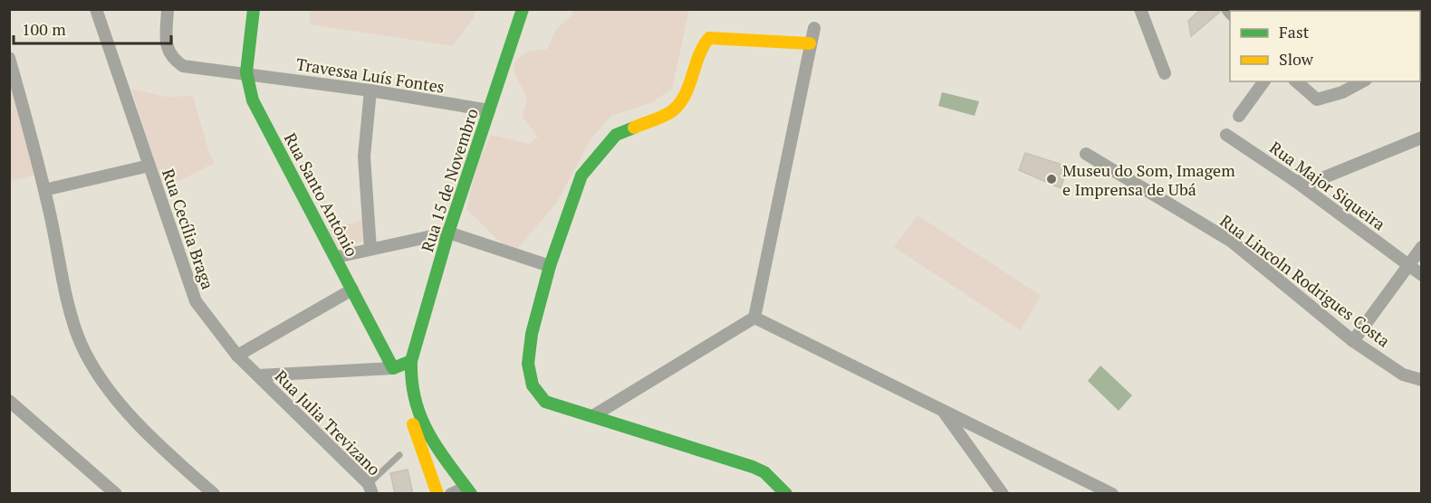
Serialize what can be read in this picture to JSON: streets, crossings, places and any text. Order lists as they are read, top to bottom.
{
  "streets": {
    "street": [
      "Travessa Luís Fontes",
      "Rua 15 de Novembro",
      "Rua Major Siqueira",
      "Rua Santo Antônio",
      "Rua Cecília Braga",
      "Rua Lincoln Rodrigues Costa",
      "Rua Julia Trevizano"
    ]
  },
  "crossings": [
    ["Travessa Luís Fontes", "Rua 15 de Novembro"],
    ["Travessa Luís Fontes", "Rua Santo Antônio"],
    ["Rua Cecília Braga", "Rua Julia Trevizano"]
  ],
  "places": ["Museu do Som, Imagem e Imprensa de Ubá"],
  "legend": ["Fast", "Slow"],
  "scale_bar": "100 m"
}
